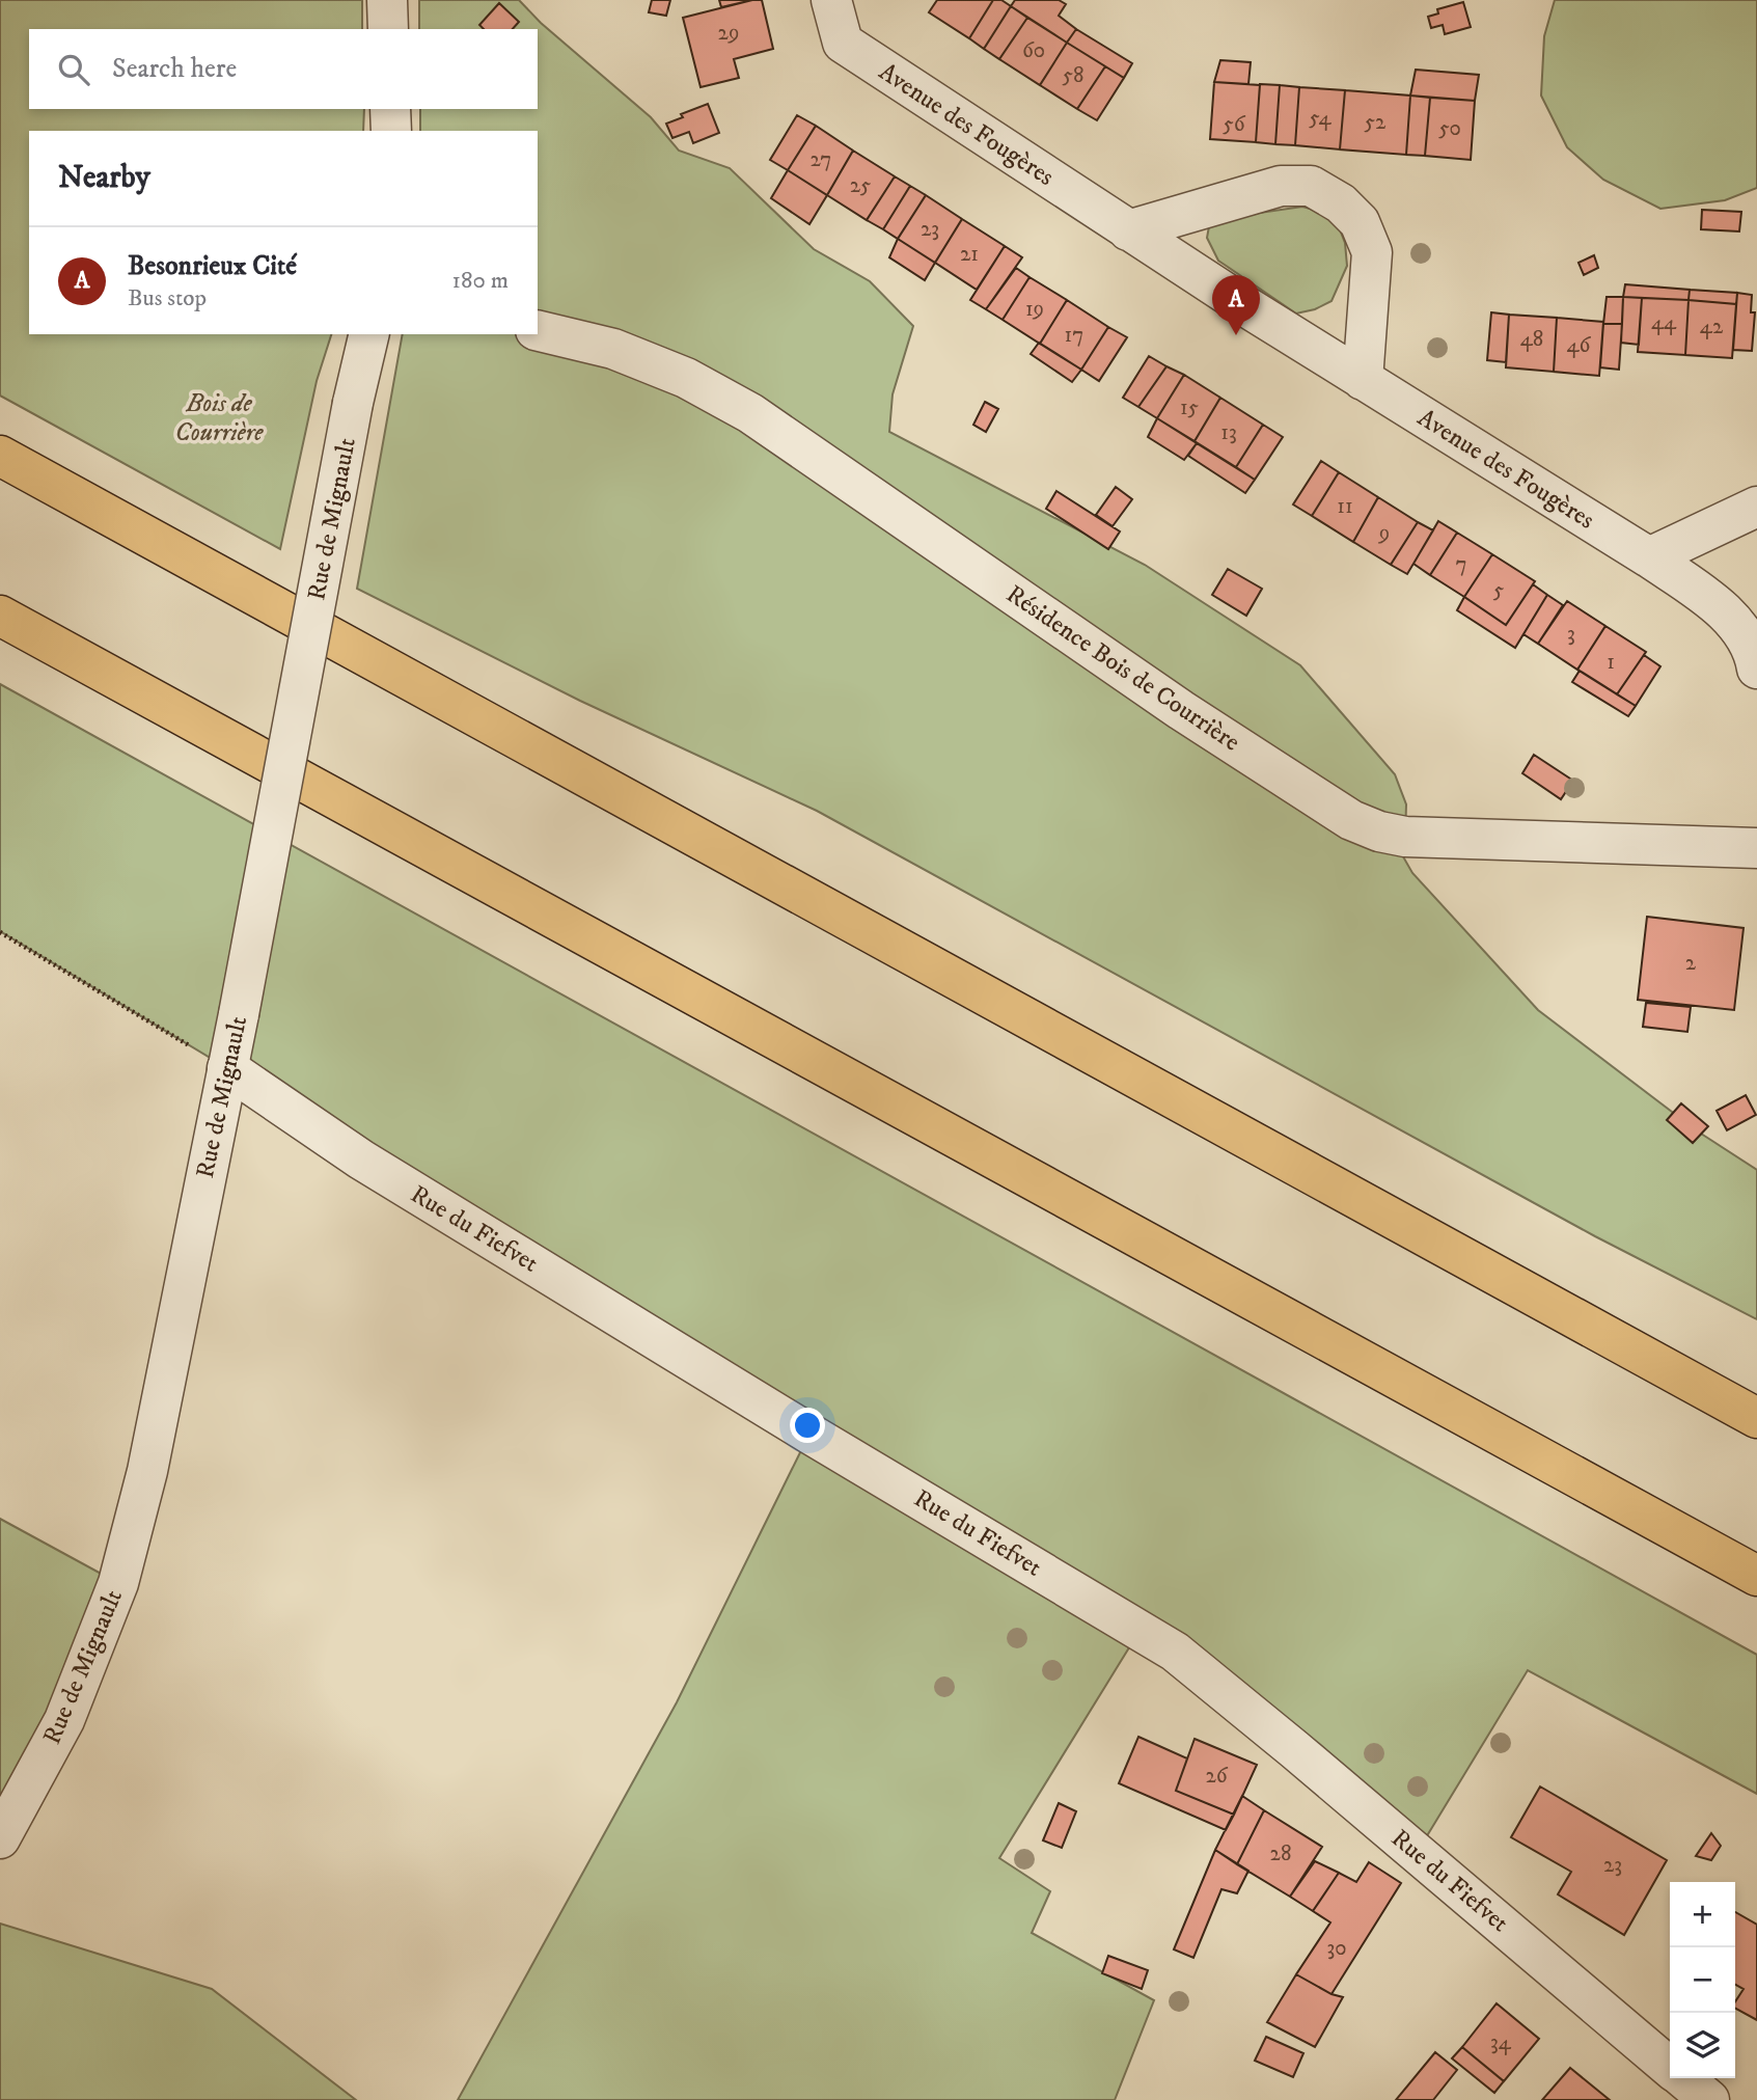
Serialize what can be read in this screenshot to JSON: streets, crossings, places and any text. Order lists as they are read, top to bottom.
{
  "streets": {
    "street": [
      "Avenue des Fougères",
      "Rue de Mignault",
      "Résidence Bois de Courrière",
      "Rue du Fiefvet"
    ]
  },
  "crossings": [
    ["Rue de Mignault", "Rue du Fiefvet"]
  ],
  "parks": ["Bois de Courrière"],
  "house_numbers": [
    "29",
    "60",
    "58",
    "54",
    "52",
    "56",
    "50",
    "27",
    "25",
    "23",
    "21",
    "19",
    "44",
    "42",
    "17",
    "48",
    "46",
    "15",
    "13",
    "11",
    "9",
    "7",
    "5",
    "3",
    "1",
    "2",
    "26",
    "28",
    "23",
    "30",
    "34"
  ],
  "page": {
    "search": "Search here",
    "heading": "Nearby",
    "list": [
      {
        "mark": "A",
        "name": "Besonrieux Cité",
        "note": "Bus stop",
        "value": "180 m"
      }
    ],
    "pins": "A",
    "map_buttons": ["+", "−"]
  }
}
